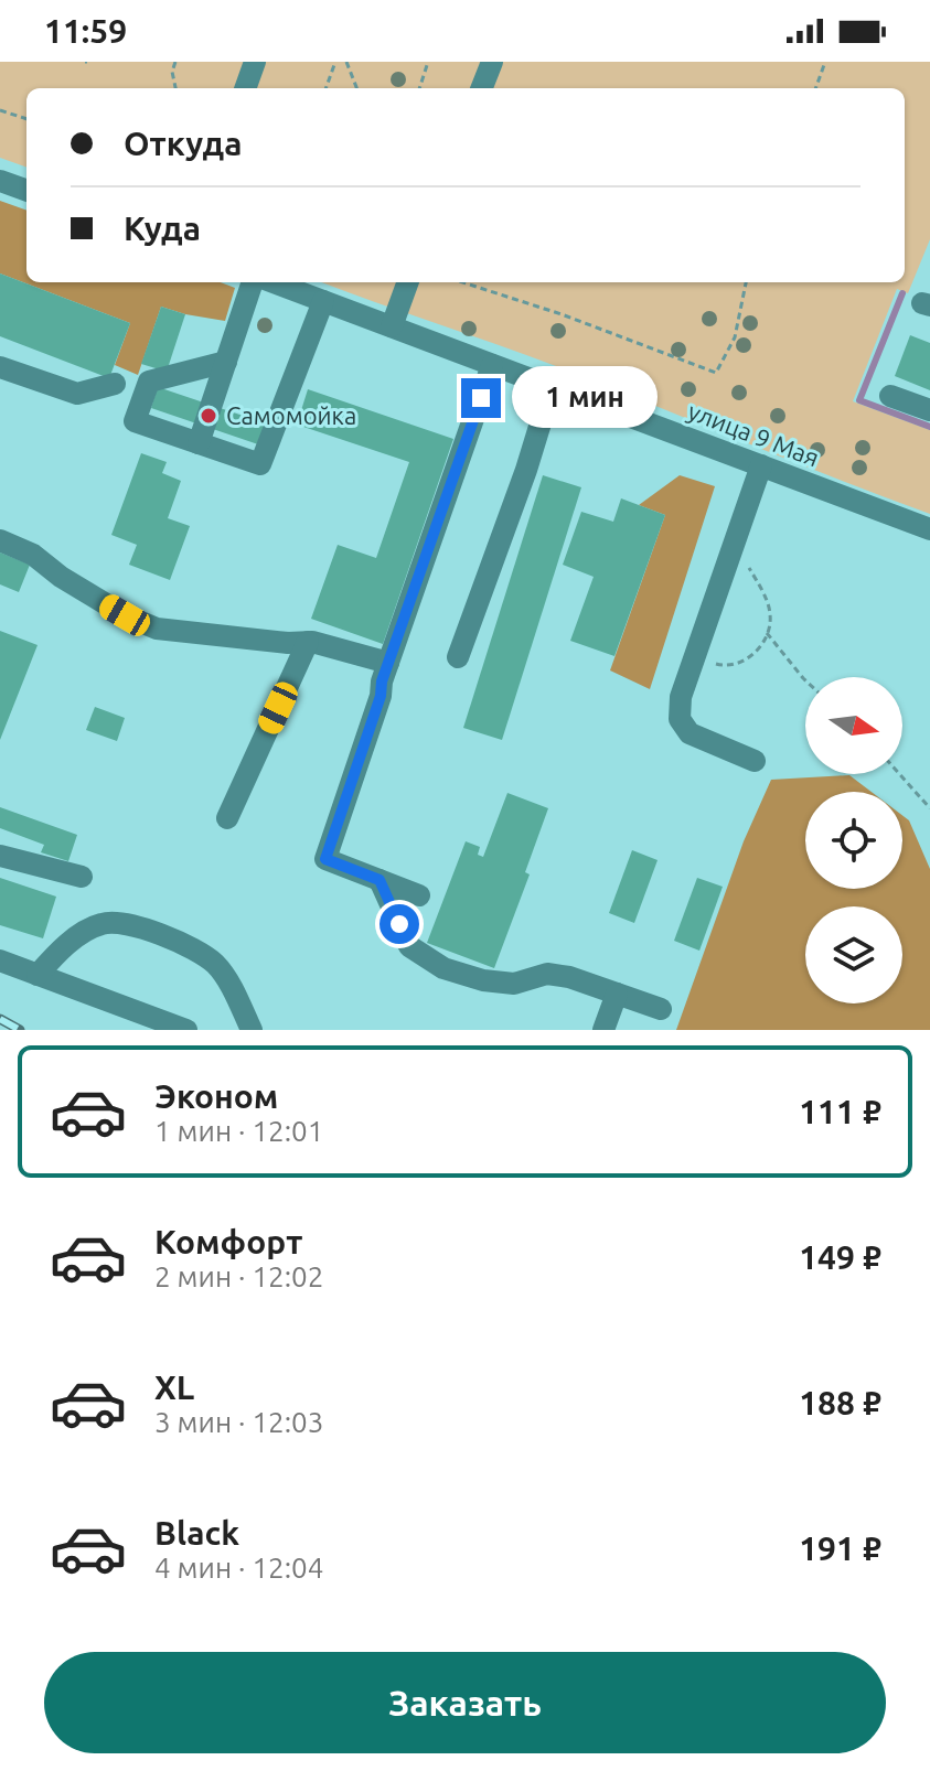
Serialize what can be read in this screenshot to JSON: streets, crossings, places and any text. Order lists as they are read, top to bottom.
{
  "streets": {
    "street": ["улица 9 Мая"]
  },
  "places": ["Самомойка"],
  "north": "right",
  "page": {
    "status": "11:59",
    "banner": ["Откуда", "Куда"],
    "bubble": "1 мин",
    "list": [
      {
        "name": "Эконом",
        "note": "1 мин · 12:01",
        "value": "111 ₽"
      },
      {
        "name": "Комфорт",
        "note": "2 мин · 12:02",
        "value": "149 ₽"
      },
      {
        "name": "XL",
        "note": "3 мин · 12:03",
        "value": "188 ₽"
      },
      {
        "name": "Black",
        "note": "4 мин · 12:04",
        "value": "191 ₽"
      }
    ],
    "buttons": "Заказать"
  }
}
